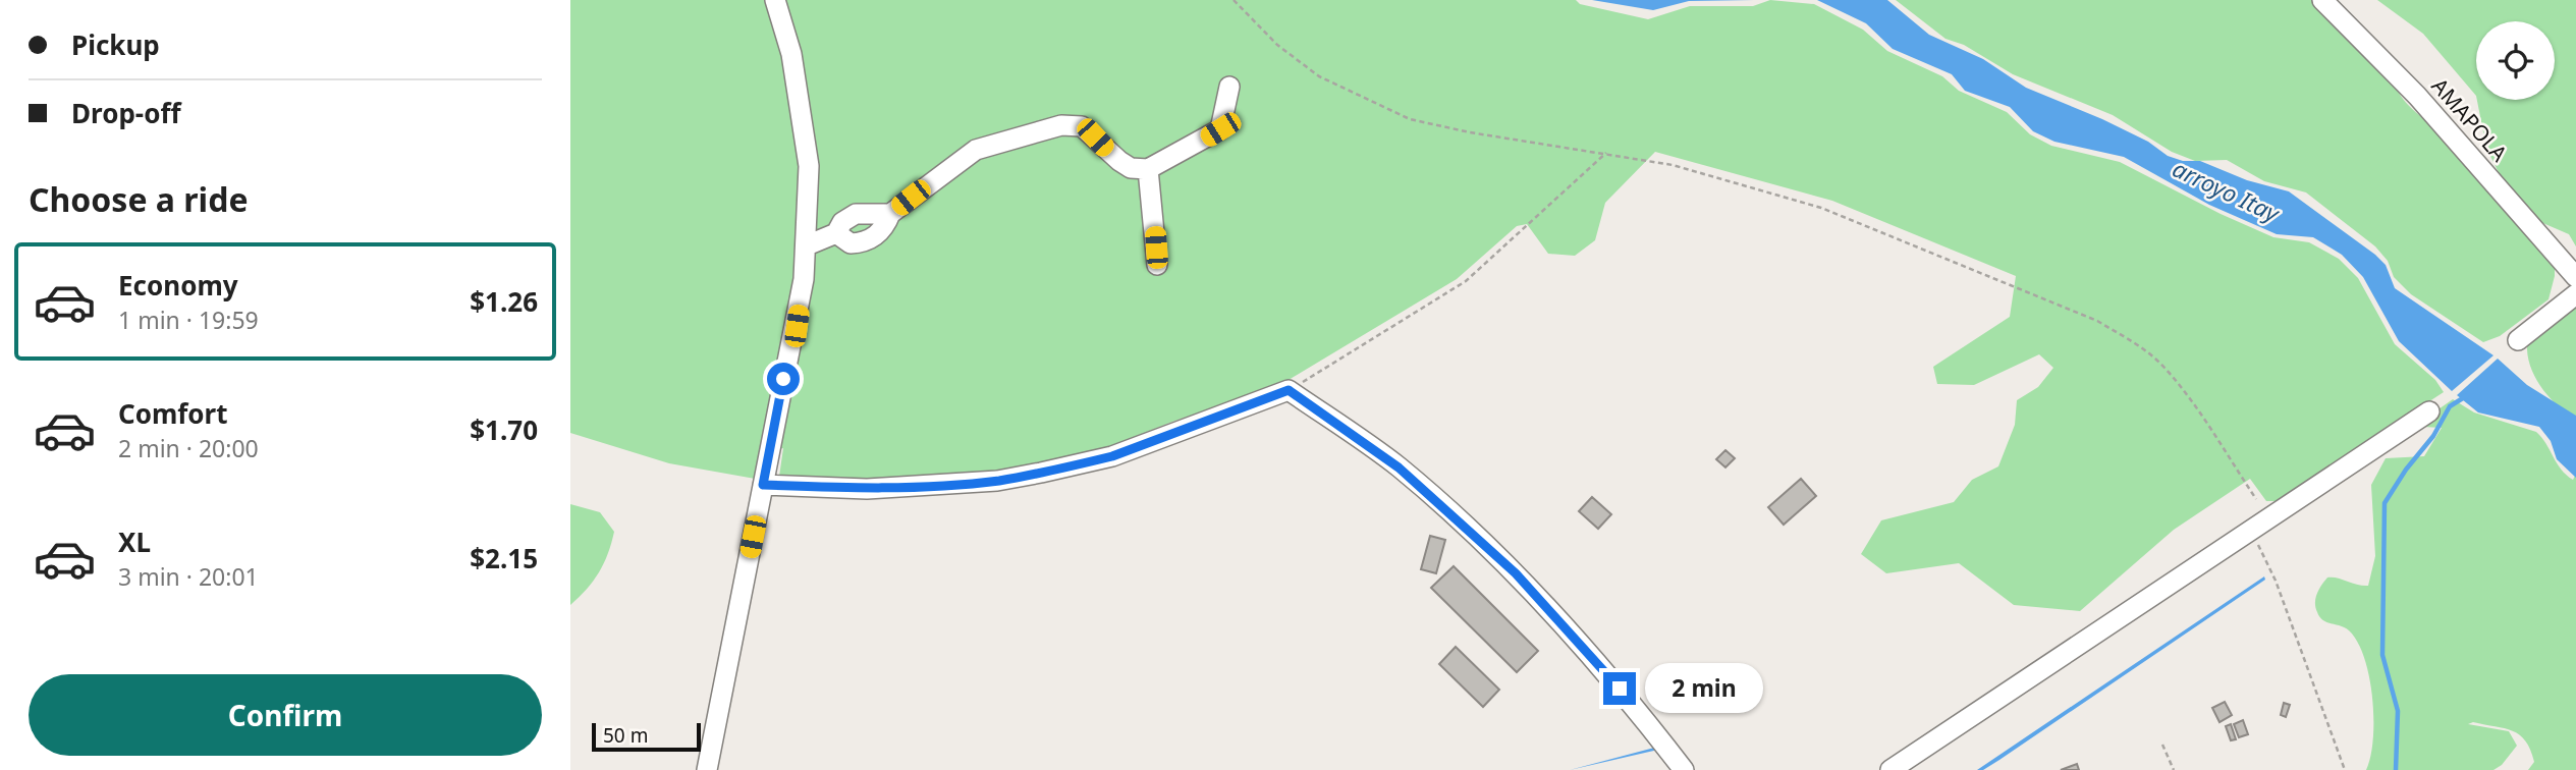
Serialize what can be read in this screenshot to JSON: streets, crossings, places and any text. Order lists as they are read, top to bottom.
{
  "streets": {
    "street": ["AMAPOLA"]
  },
  "water": ["arroyo Itay"],
  "scale_bar": "50 m",
  "page": {
    "banner": ["Pickup", "Drop-off"],
    "heading": "Choose a ride",
    "list": [
      {
        "name": "Economy",
        "note": "1 min · 19:59",
        "value": "$1.26"
      },
      {
        "name": "Comfort",
        "note": "2 min · 20:00",
        "value": "$1.70"
      },
      {
        "name": "XL",
        "note": "3 min · 20:01",
        "value": "$2.15"
      }
    ],
    "buttons": "Confirm",
    "bubble": "2 min",
    "scale": "50 m"
  }
}
